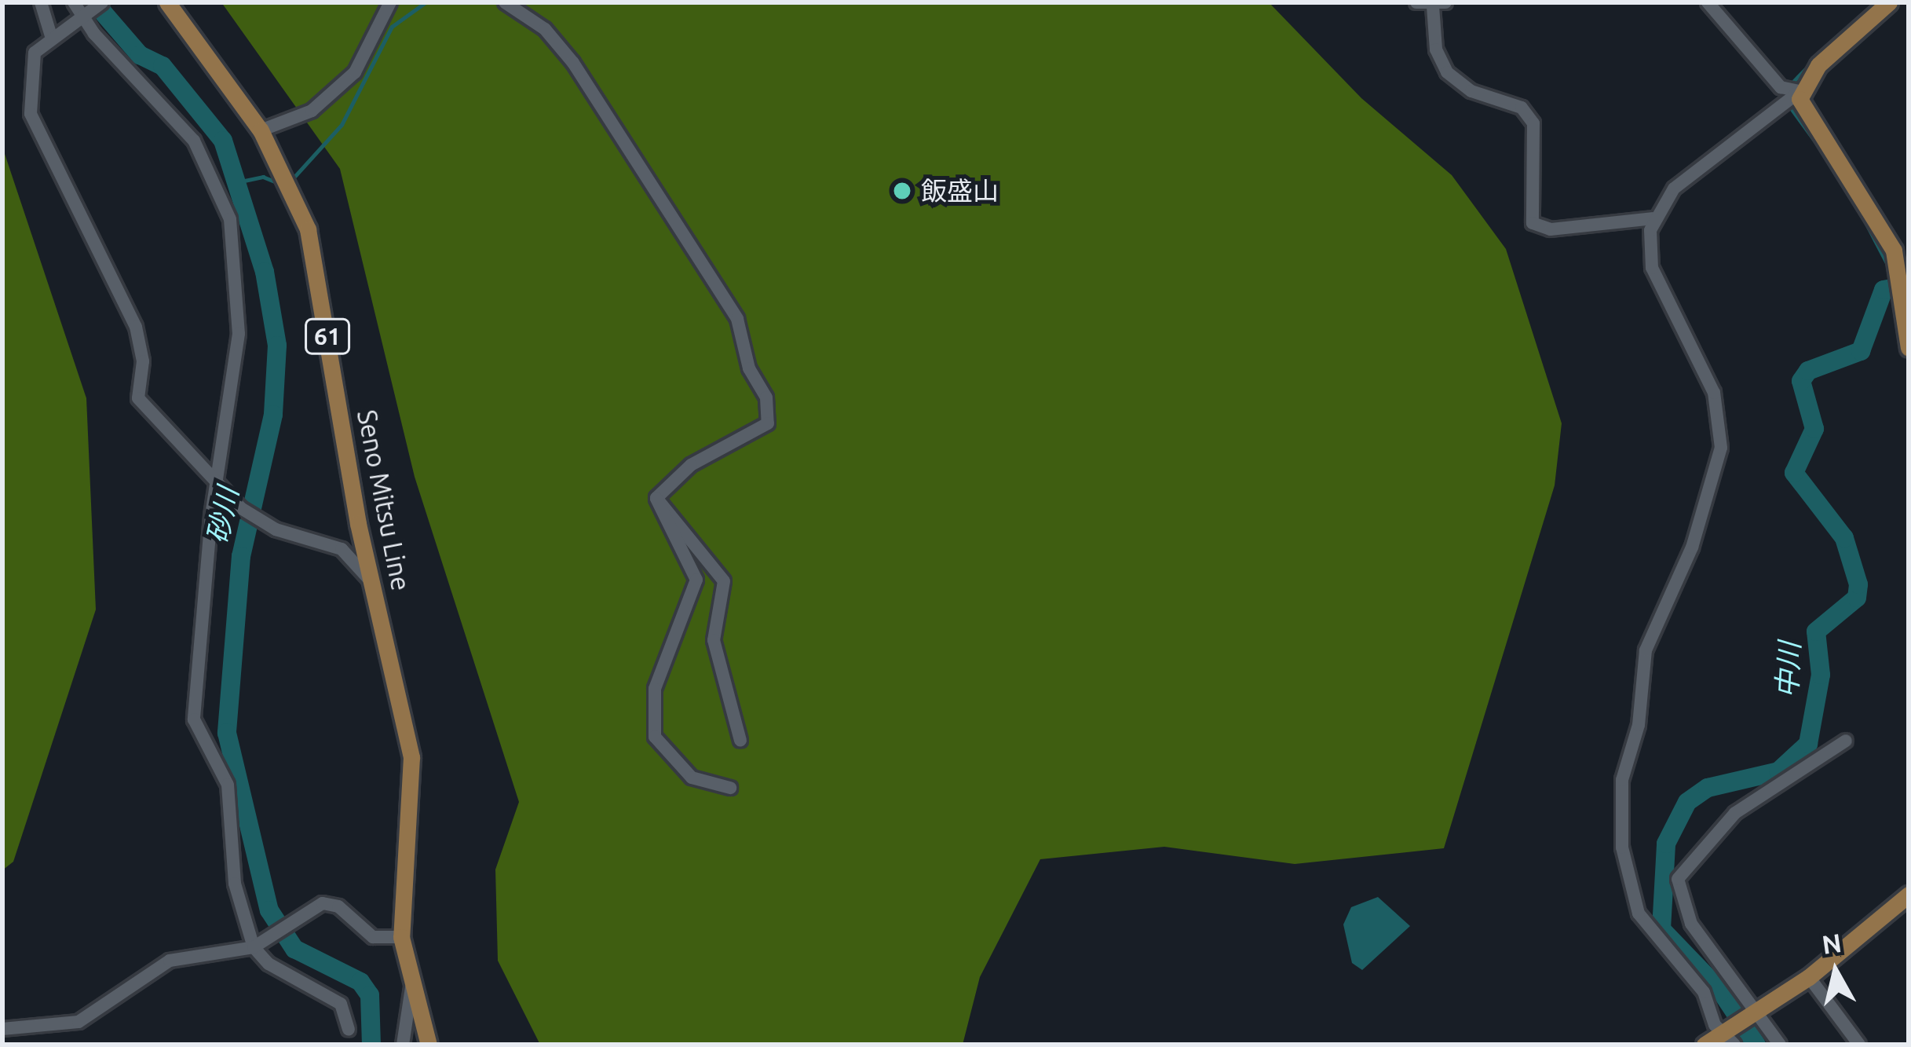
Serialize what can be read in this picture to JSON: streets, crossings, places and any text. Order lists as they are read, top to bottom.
{
  "streets": {
    "main road": ["61", "Seno Mitsu Line"]
  },
  "water": ["砂川", "中川"],
  "places": ["飯盛山"],
  "north": "top"
}
